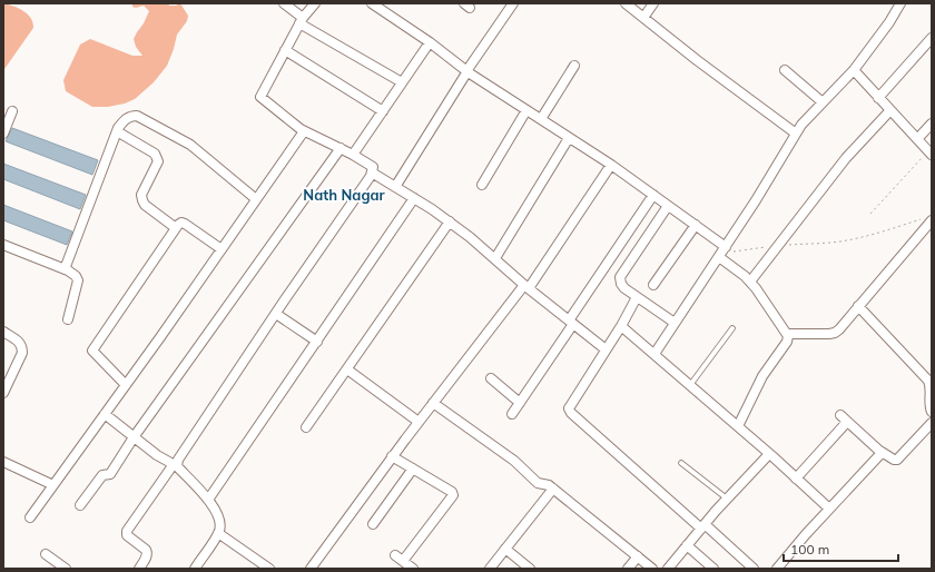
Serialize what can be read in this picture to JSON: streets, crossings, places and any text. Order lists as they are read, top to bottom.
{
  "districts": ["Nath Nagar"],
  "scale_bar": "100 m"
}
